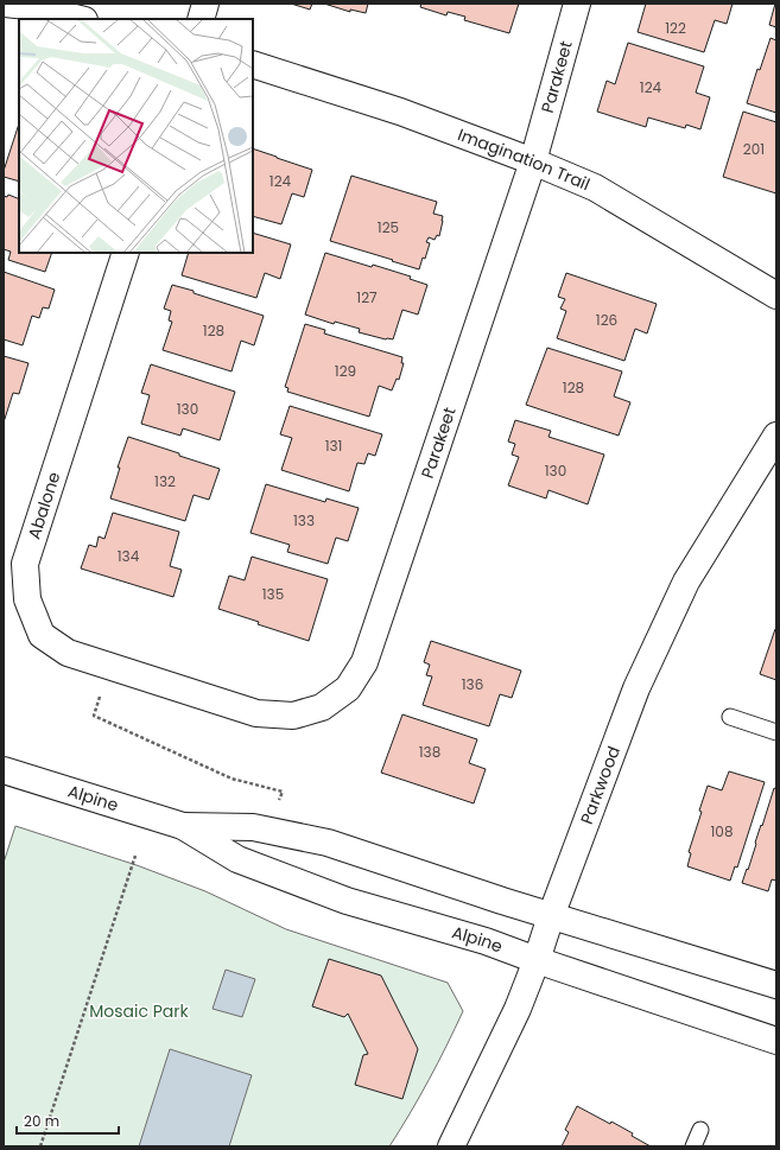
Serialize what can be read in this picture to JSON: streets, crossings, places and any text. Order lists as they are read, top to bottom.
{
  "streets": {
    "street": [
      "Parakeet",
      "Imagination Trail",
      "Abalone",
      "Parkwood",
      "Alpine"
    ]
  },
  "crossings": [
    ["Parakeet", "Imagination Trail"],
    ["Parakeet", "Abalone"],
    ["Parkwood", "Alpine"]
  ],
  "parks": ["Mosaic Park"],
  "house_numbers": [
    "122",
    "124",
    "201",
    "124",
    "125",
    "127",
    "126",
    "128",
    "129",
    "128",
    "130",
    "131",
    "130",
    "132",
    "133",
    "134",
    "135",
    "136",
    "138",
    "108"
  ],
  "scale_bar": "20 m"
}
